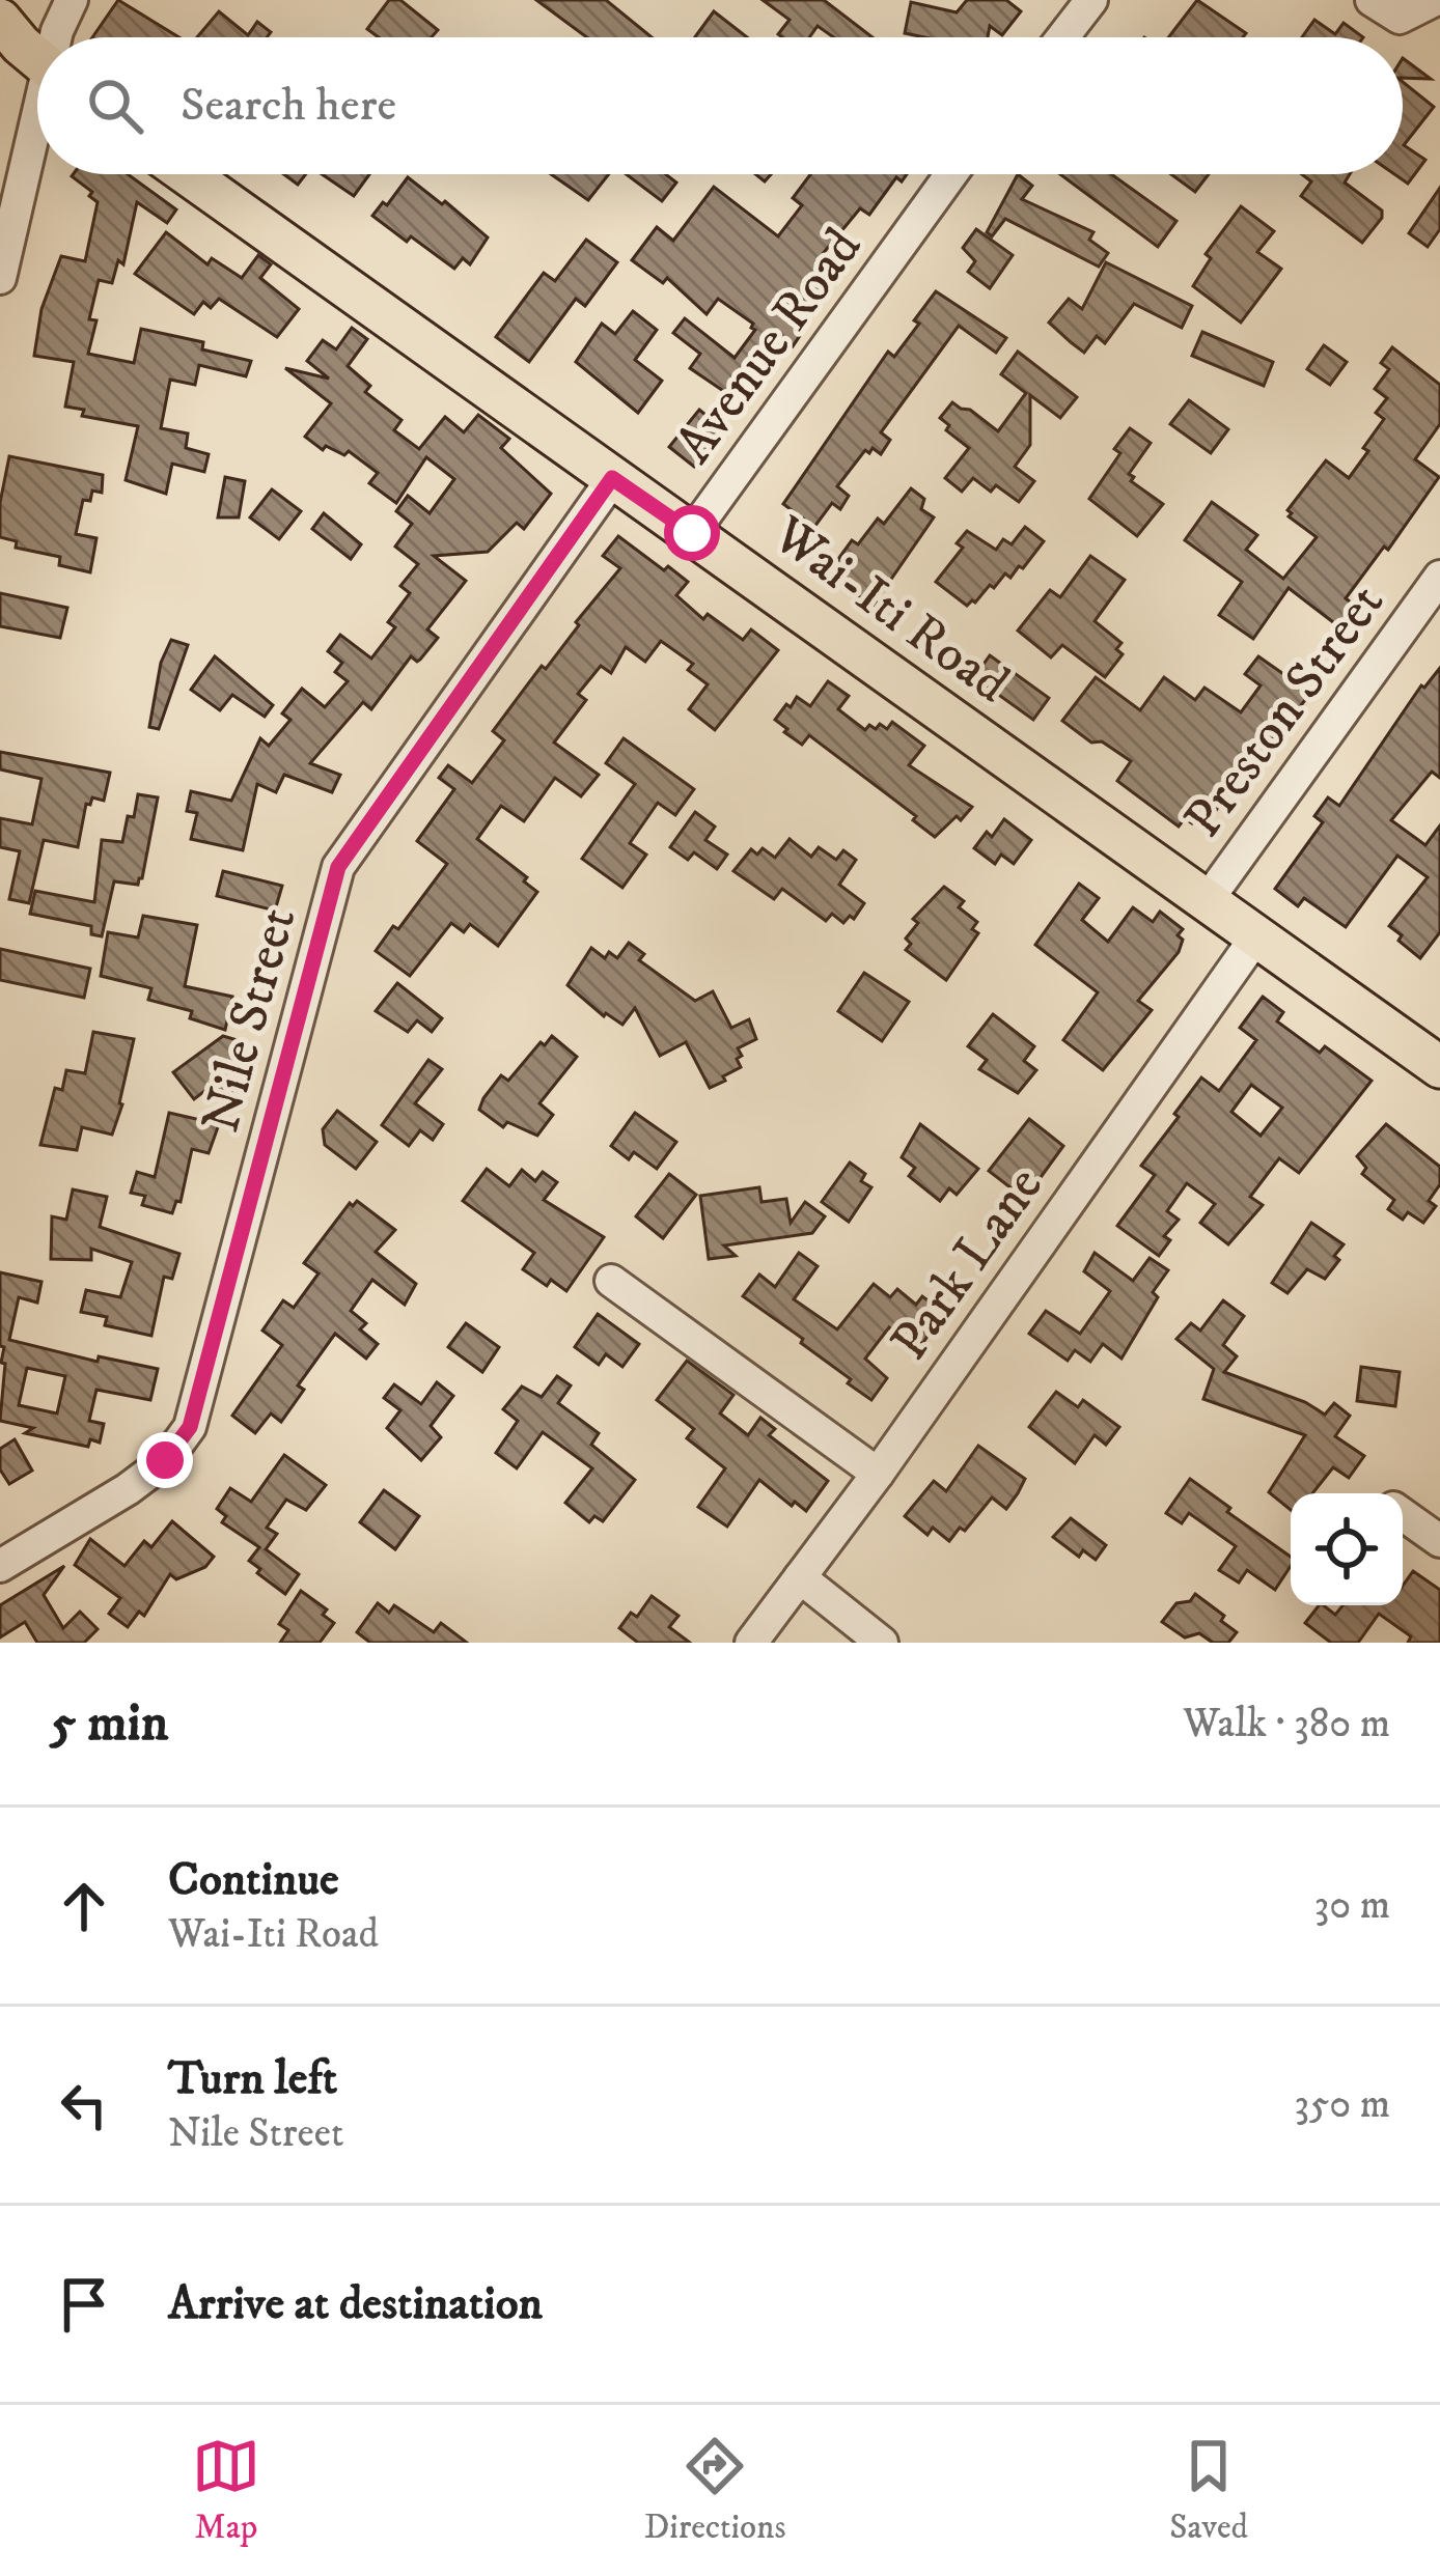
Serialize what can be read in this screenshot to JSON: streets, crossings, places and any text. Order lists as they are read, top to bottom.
{
  "streets": {
    "main road": ["Wai-Iti Road"],
    "street": [
      "Avenue Road",
      "Preston Street",
      "Nile Street",
      "Park Lane"
    ]
  },
  "crossings": [
    ["Avenue Road", "Wai-Iti Road"],
    ["Wai-Iti Road", "Preston Street"],
    ["Wai-Iti Road", "Nile Street"],
    ["Wai-Iti Road", "Park Lane"]
  ],
  "page": {
    "search": "Search here",
    "heading": ["5 min", "Walk · 380 m"],
    "list": [
      ["Continue", "Wai-Iti Road", "30 m"],
      ["Turn left", "Nile Street", "350 m"],
      "Arrive at destination"
    ],
    "nav": ["Map", "Directions", "Saved"]
  }
}
